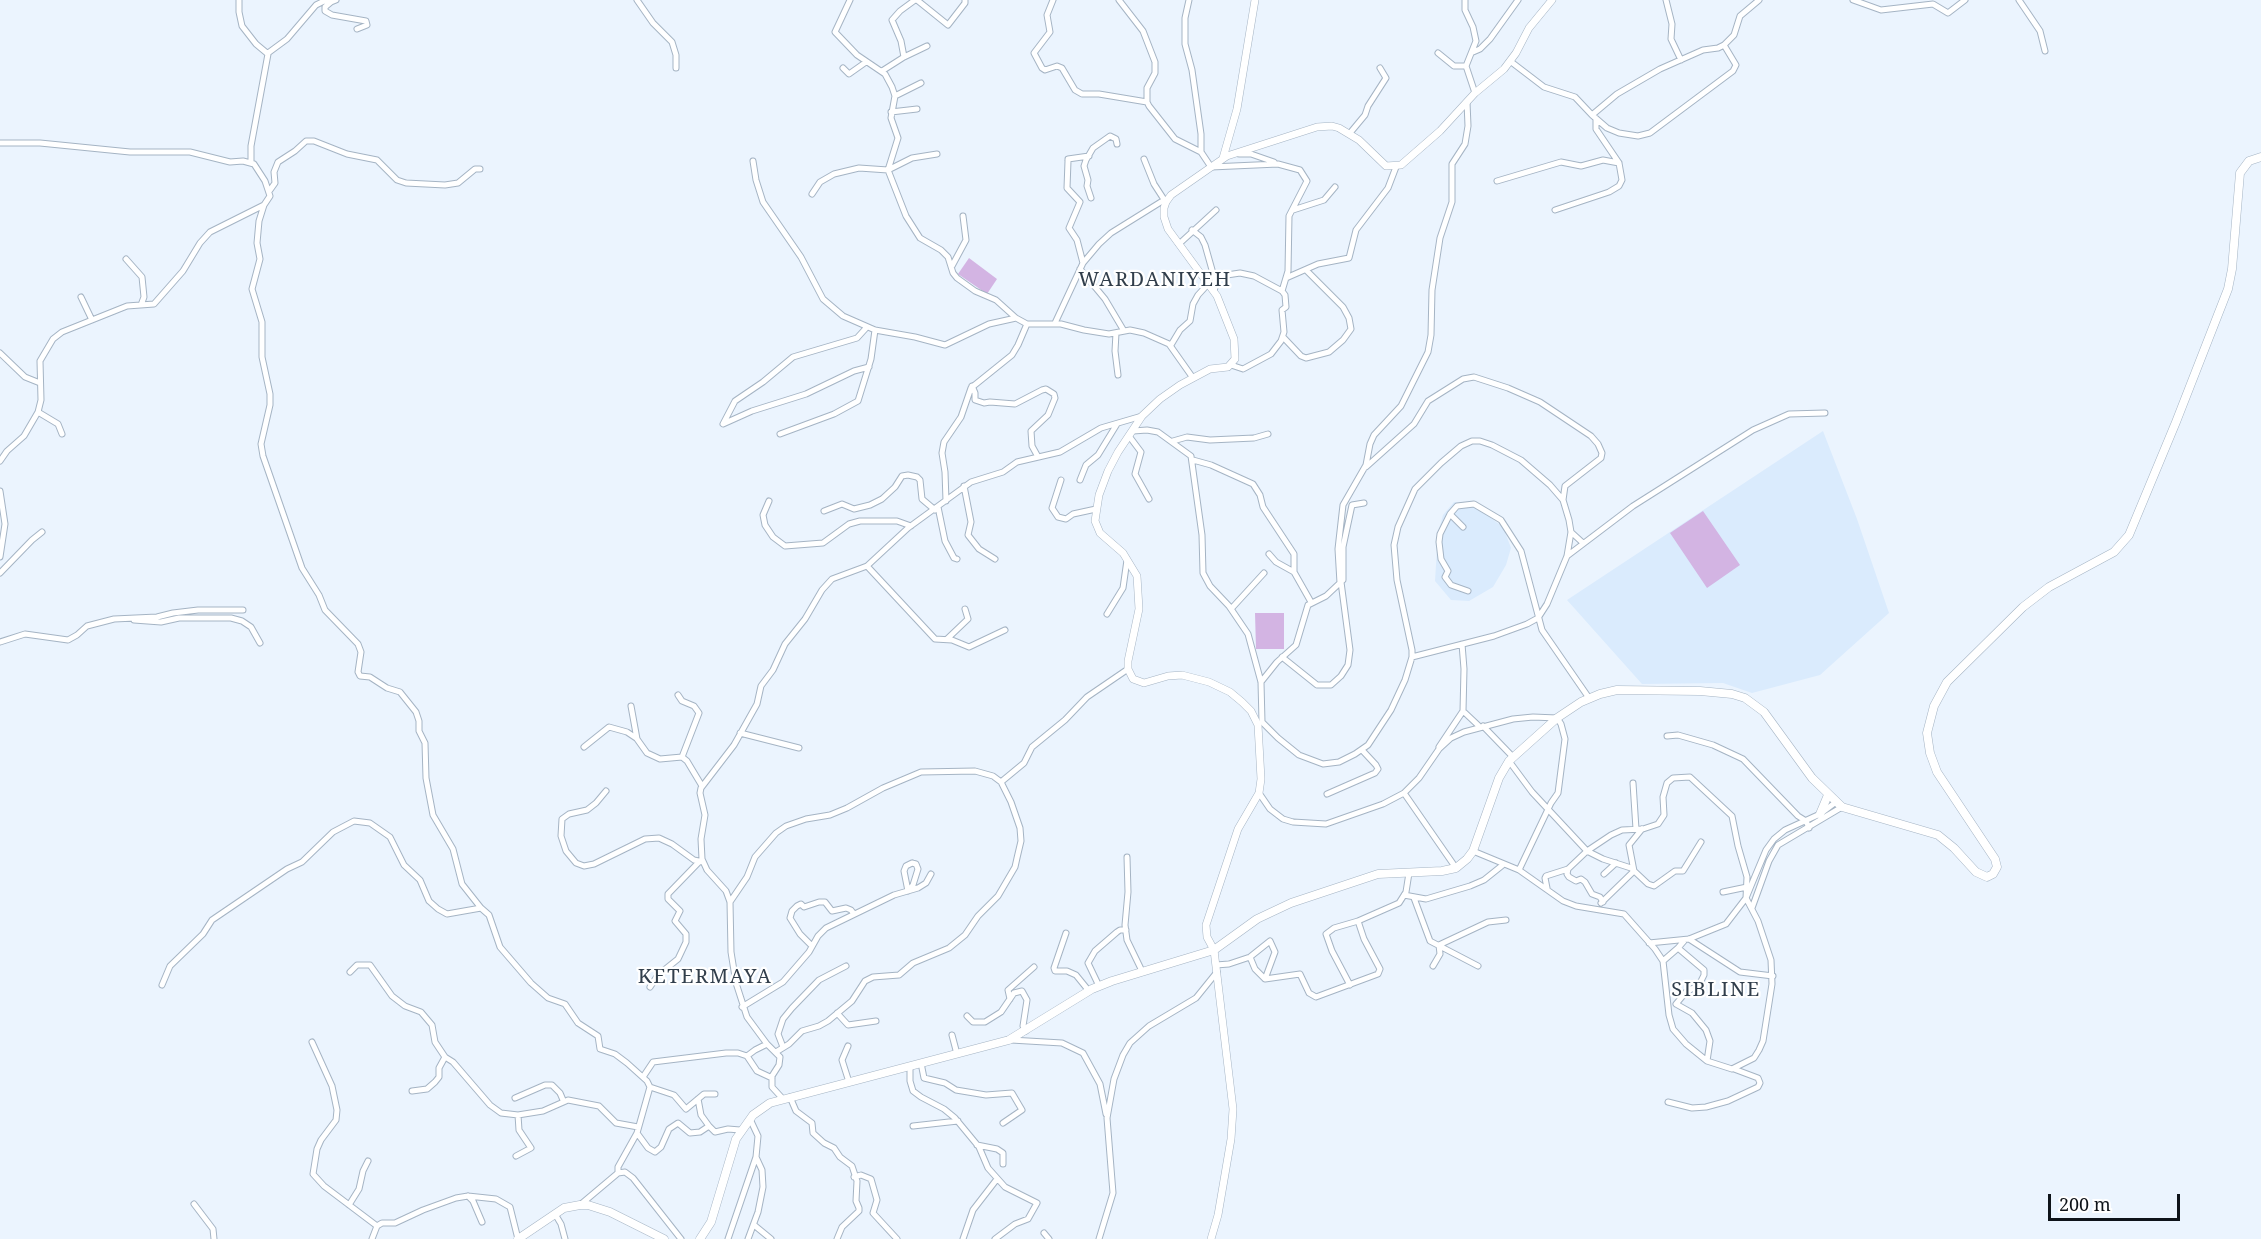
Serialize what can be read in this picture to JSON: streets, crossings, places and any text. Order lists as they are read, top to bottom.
{
  "districts": ["WARDANIYEH", "KETERMAYA", "SIBLINE"],
  "scale_bar": "200 m"
}
